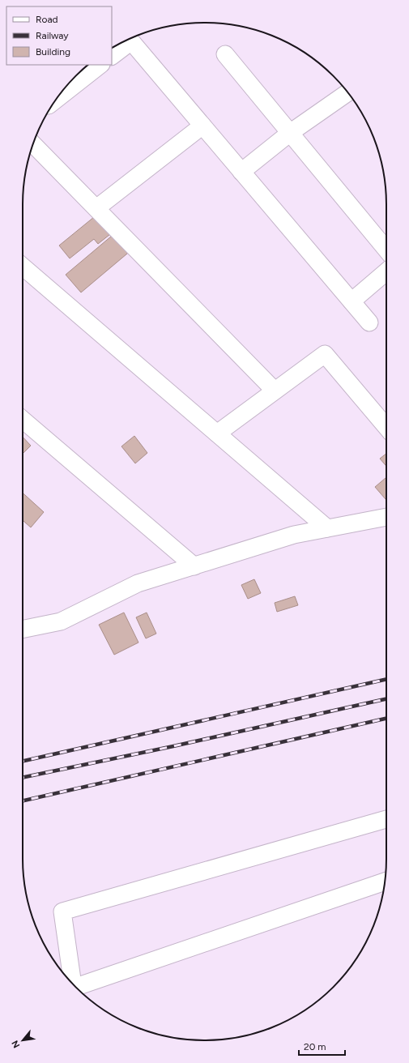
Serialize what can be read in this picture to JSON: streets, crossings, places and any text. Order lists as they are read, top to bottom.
{
  "legend": ["Road", "Railway", "Building"],
  "scale_bar": "20 m",
  "north": "bottom left"
}
